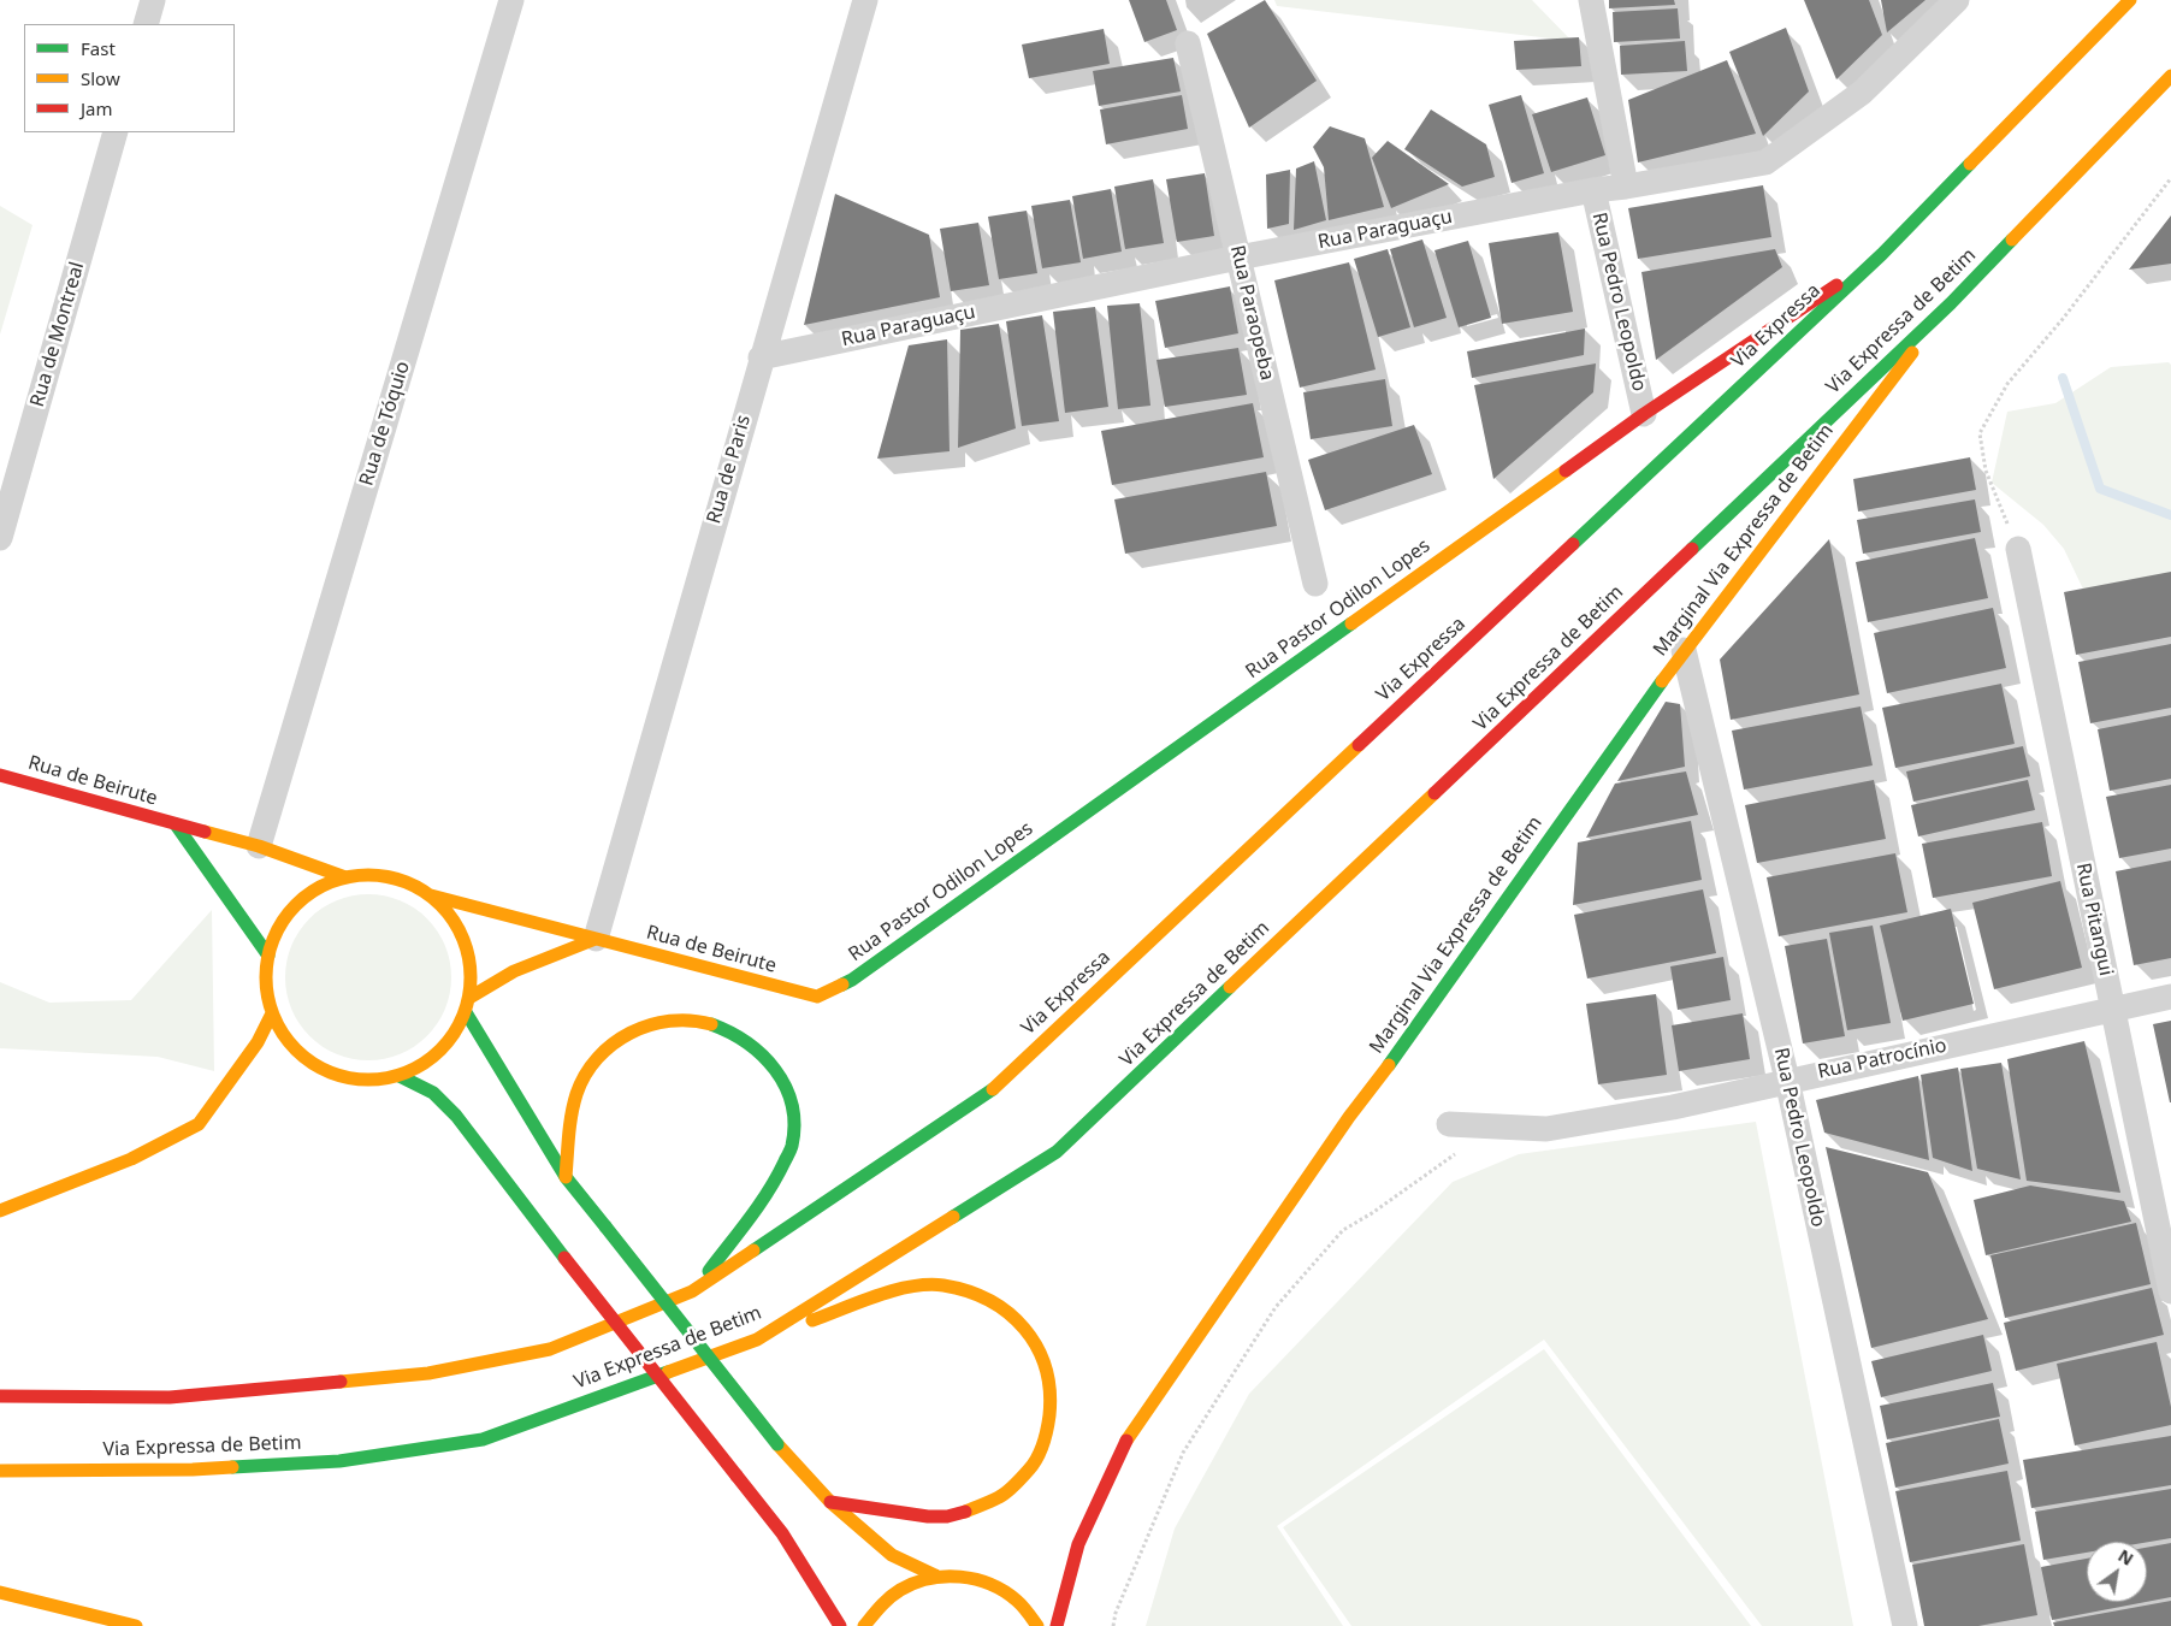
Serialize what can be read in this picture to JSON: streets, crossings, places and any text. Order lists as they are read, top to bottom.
{
  "streets": {
    "main road": [
      "Via Expressa de Betim",
      "Via Expressa",
      "Marginal Via Expressa de Betim",
      "Rua Pastor Odilon Lopes",
      "Rua de Beirute"
    ],
    "street": [
      "Rua Paraguaçu",
      "Rua Pedro Leopoldo",
      "Rua Paraopeba",
      "Rua de Montreal",
      "Rua de Tóquio",
      "Rua de Paris",
      "Rua Pitangui",
      "Rua Patrocínio"
    ]
  },
  "crossings": [
    ["Rua Paraguaçu", "Rua Pedro Leopoldo"],
    ["Rua Paraguaçu", "Rua Paraopeba"],
    ["Rua Paraguaçu", "Rua de Paris"],
    ["Rua Pedro Leopoldo", "Marginal Via Expressa de Betim"],
    ["Rua Pedro Leopoldo", "Rua Pastor Odilon Lopes"],
    ["Rua Pedro Leopoldo", "Rua Patrocínio"],
    ["Via Expressa de Betim", "Marginal Via Expressa de Betim"],
    ["Via Expressa", "Rua Pastor Odilon Lopes"],
    ["Rua de Tóquio", "Rua de Beirute"],
    ["Rua de Paris", "Rua de Beirute"],
    ["Rua Pastor Odilon Lopes", "Rua de Beirute"],
    ["Rua Pitangui", "Rua Patrocínio"]
  ],
  "legend": ["Fast", "Slow", "Jam"],
  "north": "top right"
}
